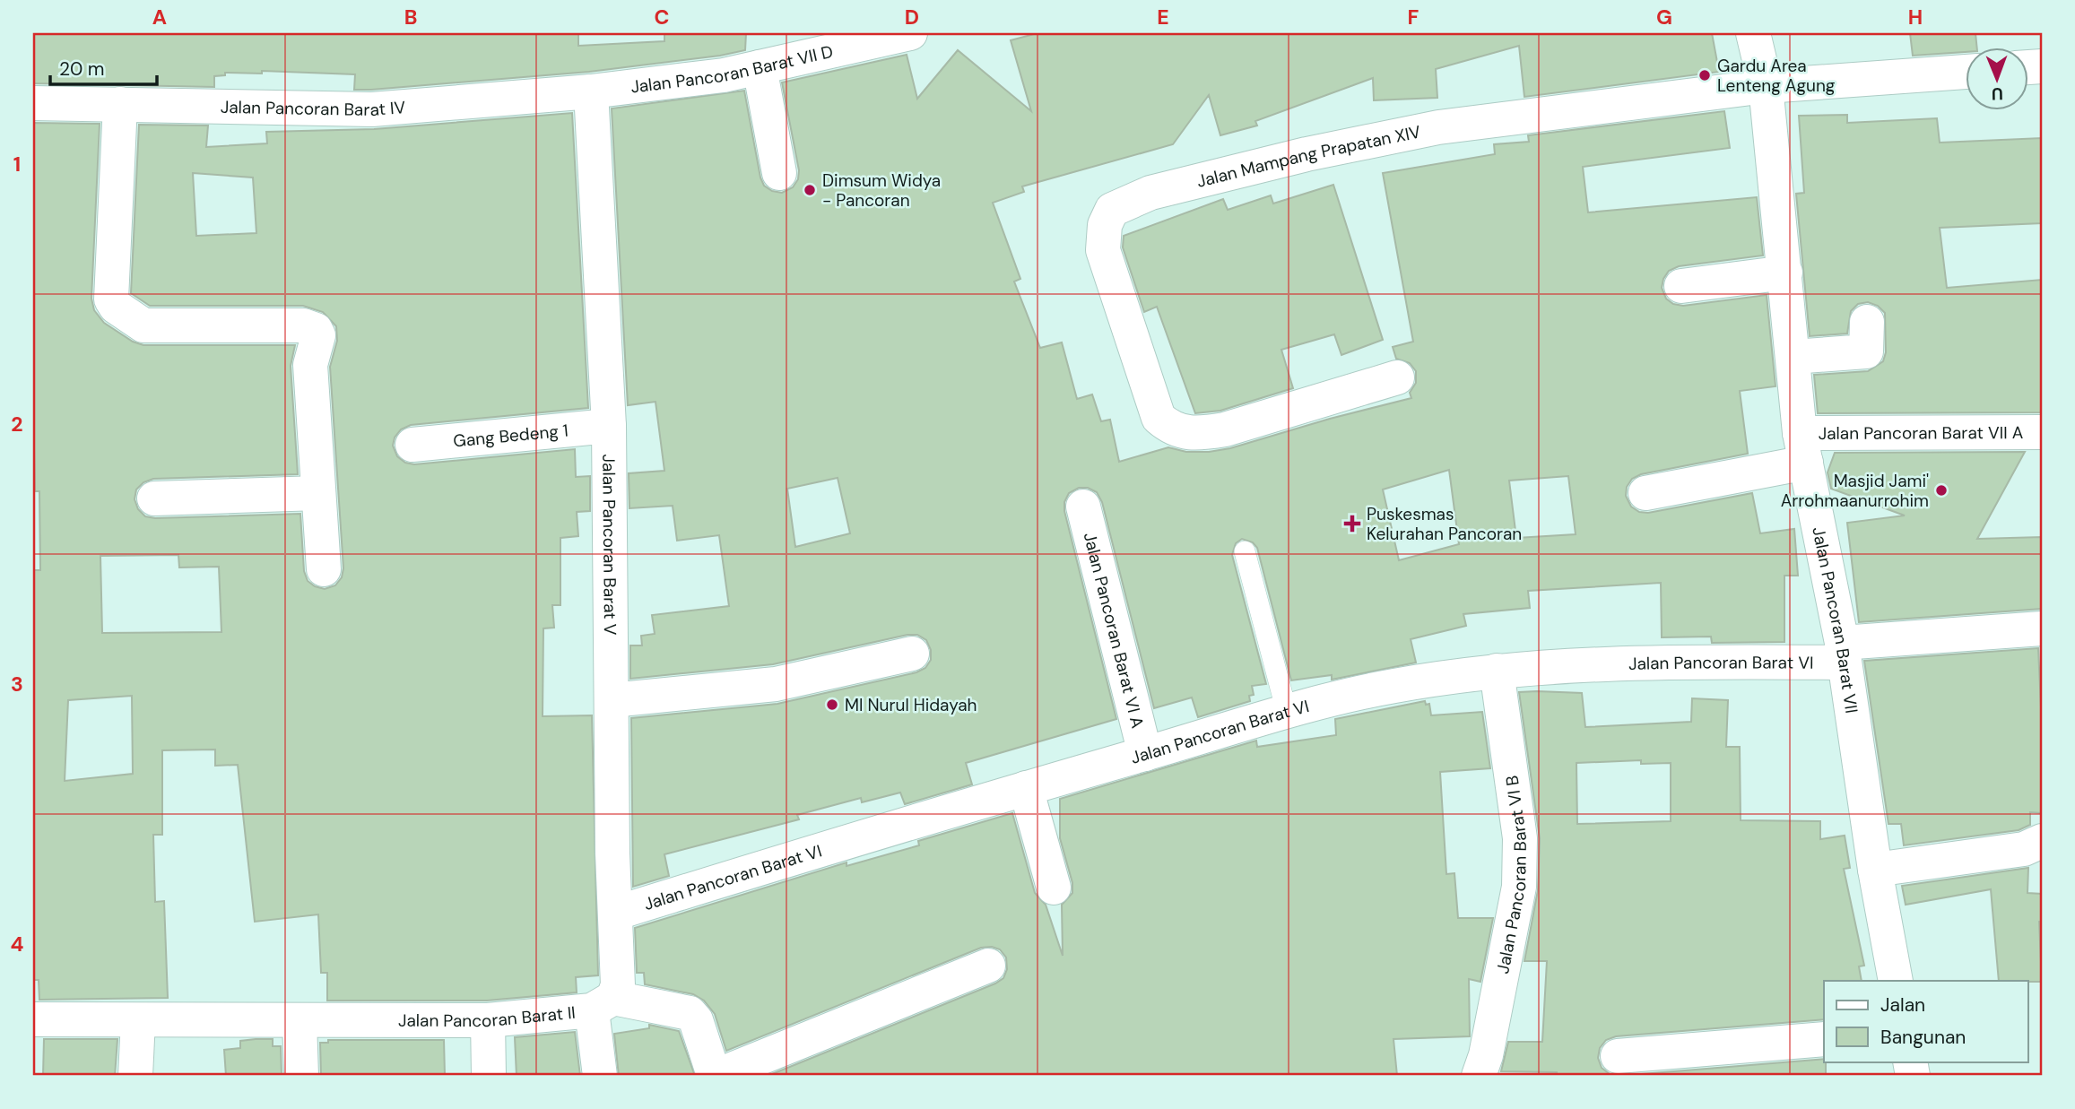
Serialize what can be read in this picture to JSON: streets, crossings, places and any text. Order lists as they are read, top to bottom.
{
  "streets": {
    "street": [
      "Jalan Pancoran Barat VII D",
      "Jalan Pancoran Barat IV",
      "Jalan Mampang Prapatan XIV",
      "Jalan Pancoran Barat VII A",
      "Gang Bedeng 1",
      "Jalan Pancoran Barat V",
      "Jalan Pancoran Barat VII",
      "Jalan Pancoran Barat VI A",
      "Jalan Pancoran Barat VI",
      "Jalan Pancoran Barat VI B",
      "Jalan Pancoran Barat II"
    ]
  },
  "crossings": [
    ["Jalan Pancoran Barat VII D", "Jalan Pancoran Barat IV"],
    ["Jalan Pancoran Barat VII D", "Jalan Pancoran Barat V"],
    ["Jalan Pancoran Barat IV", "Jalan Pancoran Barat V"],
    ["Jalan Mampang Prapatan XIV", "Jalan Pancoran Barat VII"],
    ["Jalan Pancoran Barat VII A", "Jalan Pancoran Barat VII"],
    ["Gang Bedeng 1", "Jalan Pancoran Barat V"],
    ["Jalan Pancoran Barat V", "Jalan Pancoran Barat VI"],
    ["Jalan Pancoran Barat V", "Jalan Pancoran Barat II"],
    ["Jalan Pancoran Barat VII", "Jalan Pancoran Barat VI"],
    ["Jalan Pancoran Barat VI A", "Jalan Pancoran Barat VI"],
    ["Jalan Pancoran Barat VI", "Jalan Pancoran Barat VI B"]
  ],
  "places": {
    "other": [
      "Gardu Area Lenteng Agung",
      "Dimsum Widya - Pancoran",
      "Masjid Jami' Arrohmaanurrohim",
      "MI Nurul Hidayah"
    ],
    "health": ["Puskesmas Kelurahan Pancoran"]
  },
  "legend": ["Jalan", "Bangunan"],
  "scale_bar": "20 m",
  "north": "bottom",
  "grid": {
    "columns": [
      "A",
      "B",
      "C",
      "D",
      "E",
      "F",
      "G",
      "H"
    ],
    "rows": [
      "1",
      "2",
      "3",
      "4"
    ]
  }
}
